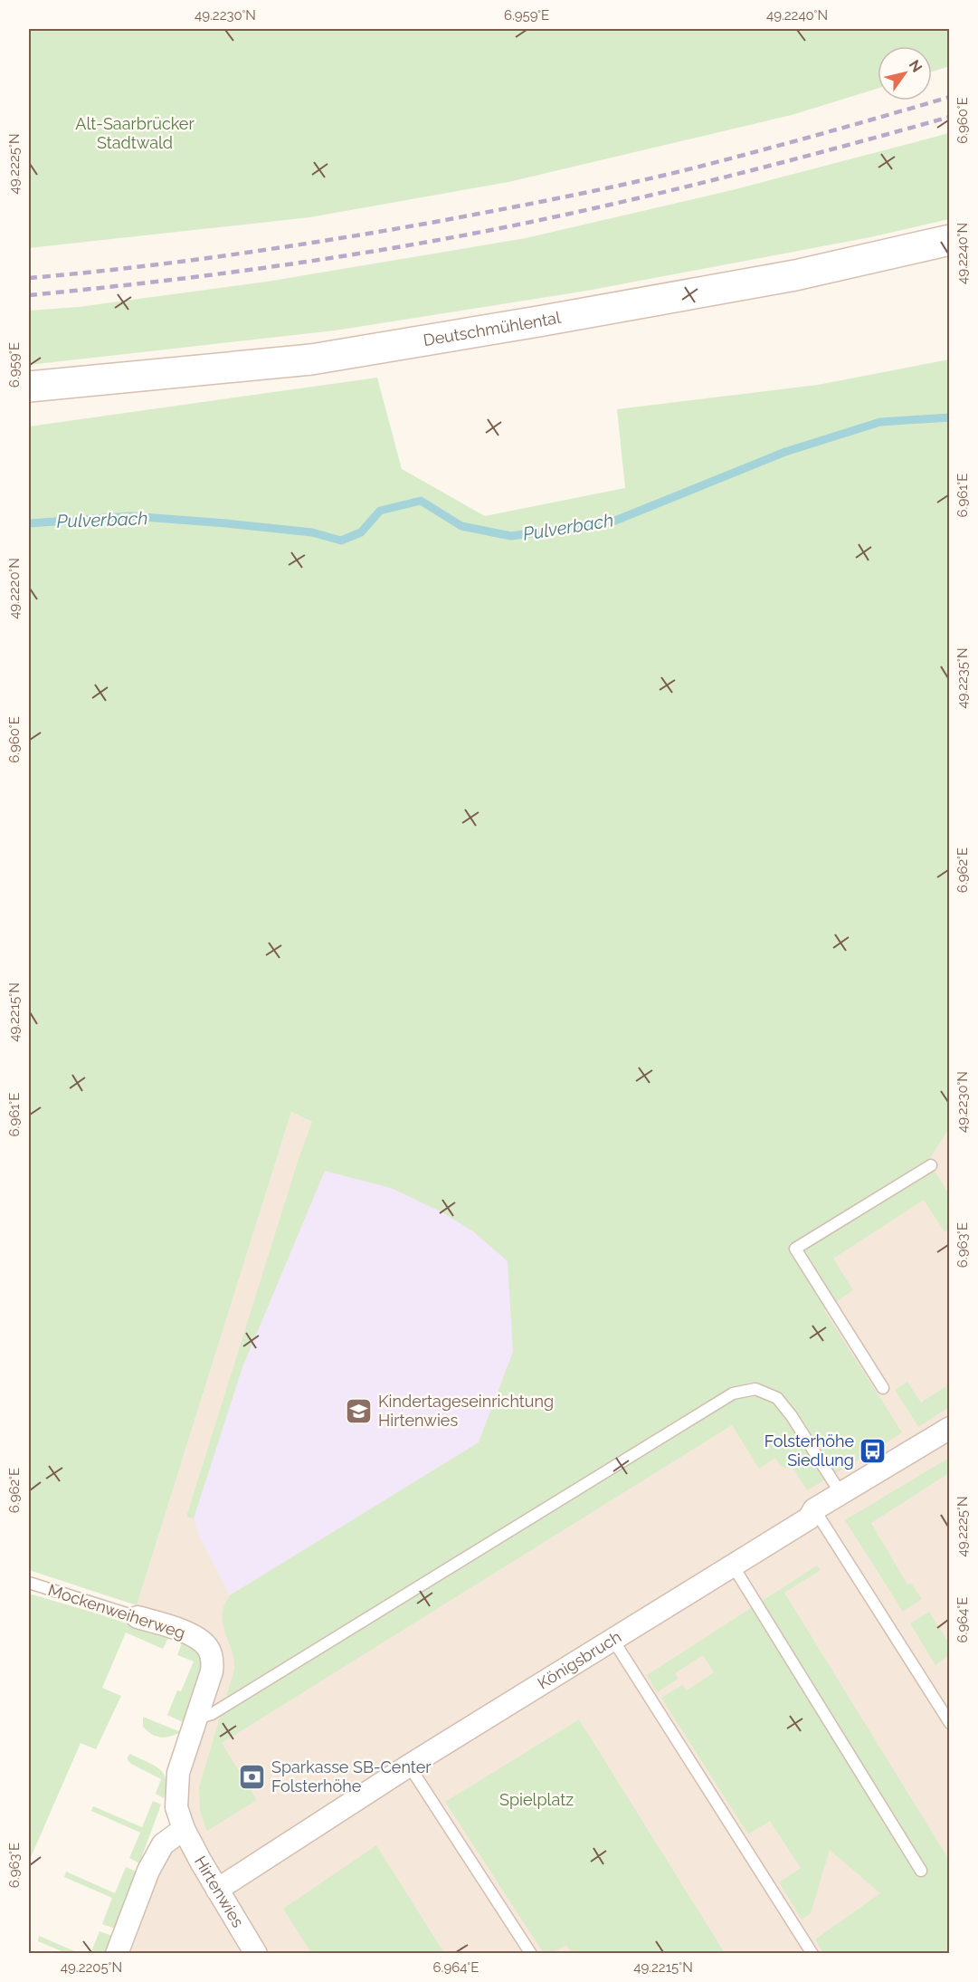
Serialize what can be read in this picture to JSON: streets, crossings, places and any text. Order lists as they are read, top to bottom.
{
  "streets": {
    "main road": ["Deutschmühlental"],
    "street": ["Mockenweiherweg", "Königsbruch", "Hirtenwies"]
  },
  "crossings": [
    ["Mockenweiherweg", "Hirtenwies"],
    ["Königsbruch", "Hirtenwies"]
  ],
  "water": ["Pulverbach"],
  "parks": ["Alt-Saarbrücker Stadtwald", "Spielplatz"],
  "places": {
    "school or university": ["Kindertageseinrichtung Hirtenwies"],
    "bus stop": ["Folsterhöhe Siedlung"],
    "bank": ["Sparkasse SB-Center Folsterhöhe"]
  },
  "north": "top right",
  "coordinates": [
    "49.2230°N",
    "6.959°E",
    "49.2240°N",
    "6.960°E",
    "49.2225°N",
    "6.961°E",
    "49.2220°N",
    "49.2235°N",
    "6.962°E",
    "49.2215°N",
    "6.963°E",
    "6.964°E",
    "49.2205°N"
  ]
}
